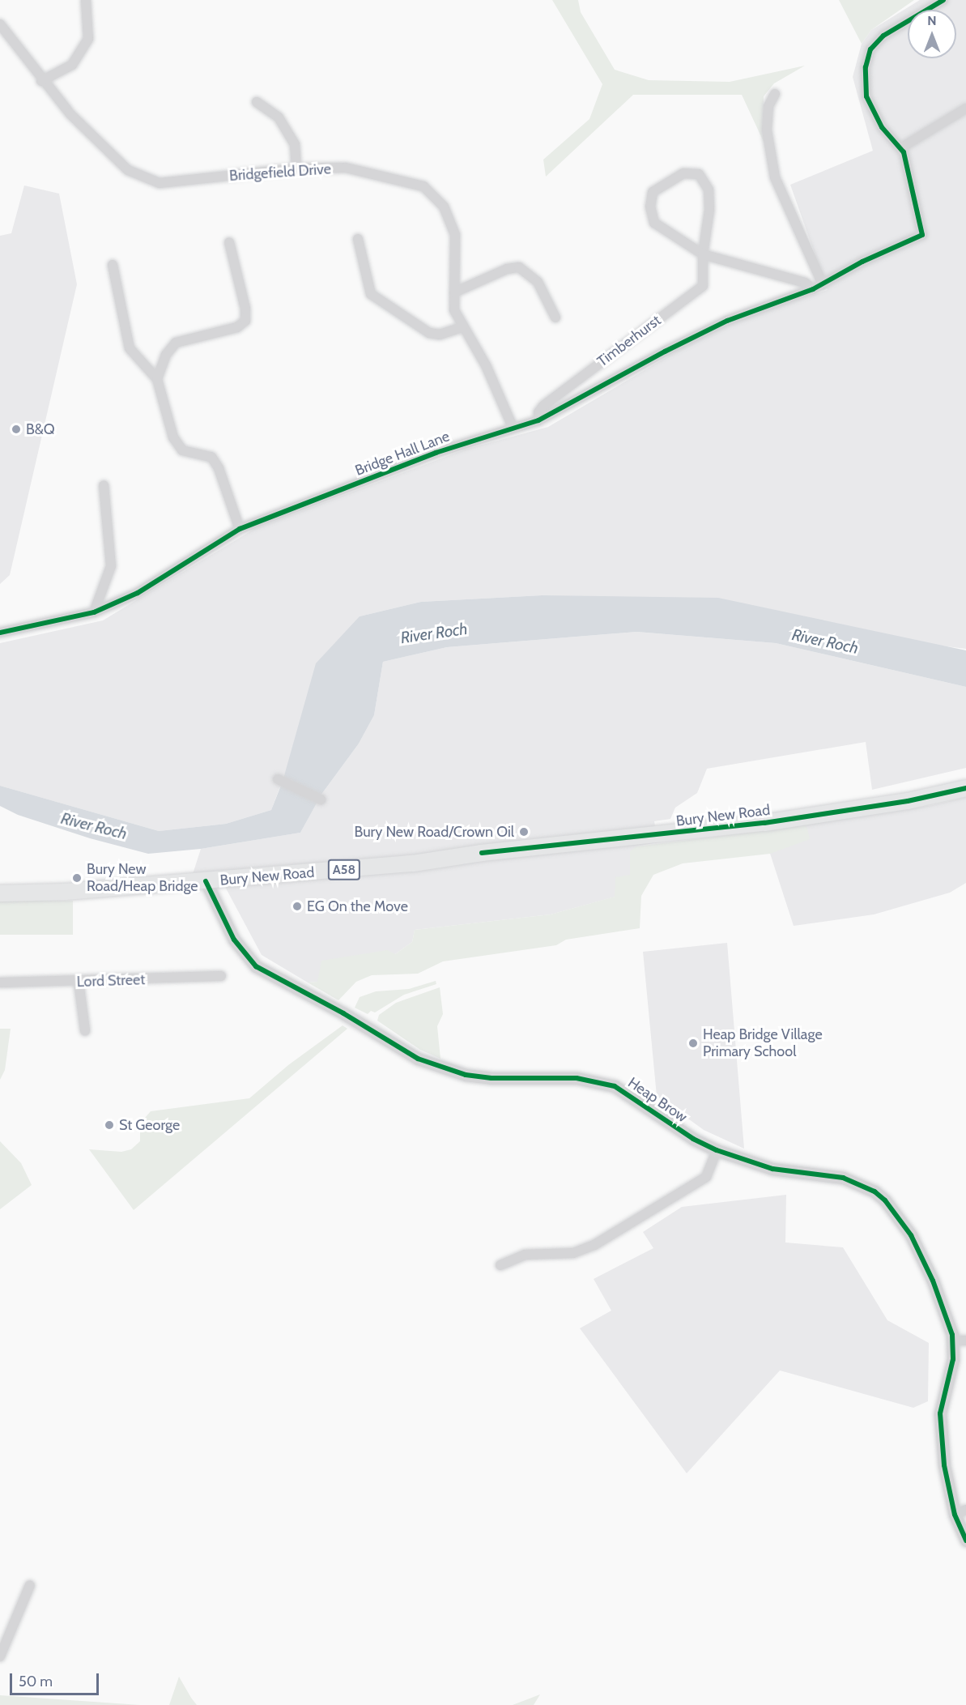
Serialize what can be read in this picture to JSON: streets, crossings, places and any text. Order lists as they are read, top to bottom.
{
  "streets": {
    "highway": ["Bury New Road", "A58"],
    "street": [
      "Bridgefield Drive",
      "Timberhurst",
      "Bridge Hall Lane",
      "Lord Street",
      "Heap Brow"
    ]
  },
  "crossings": [
    ["Bridgefield Drive", "Bridge Hall Lane"],
    ["Timberhurst", "Bridge Hall Lane"],
    ["Bury New Road", "Heap Brow"]
  ],
  "water": ["River Roch"],
  "places": [
    "B&Q",
    "Bury New Road/Crown Oil",
    "Bury New Road/Heap Bridge",
    "EG On the Move",
    "Heap Bridge Village Primary School",
    "St George"
  ],
  "scale_bar": "50 m",
  "north": "top"
}
